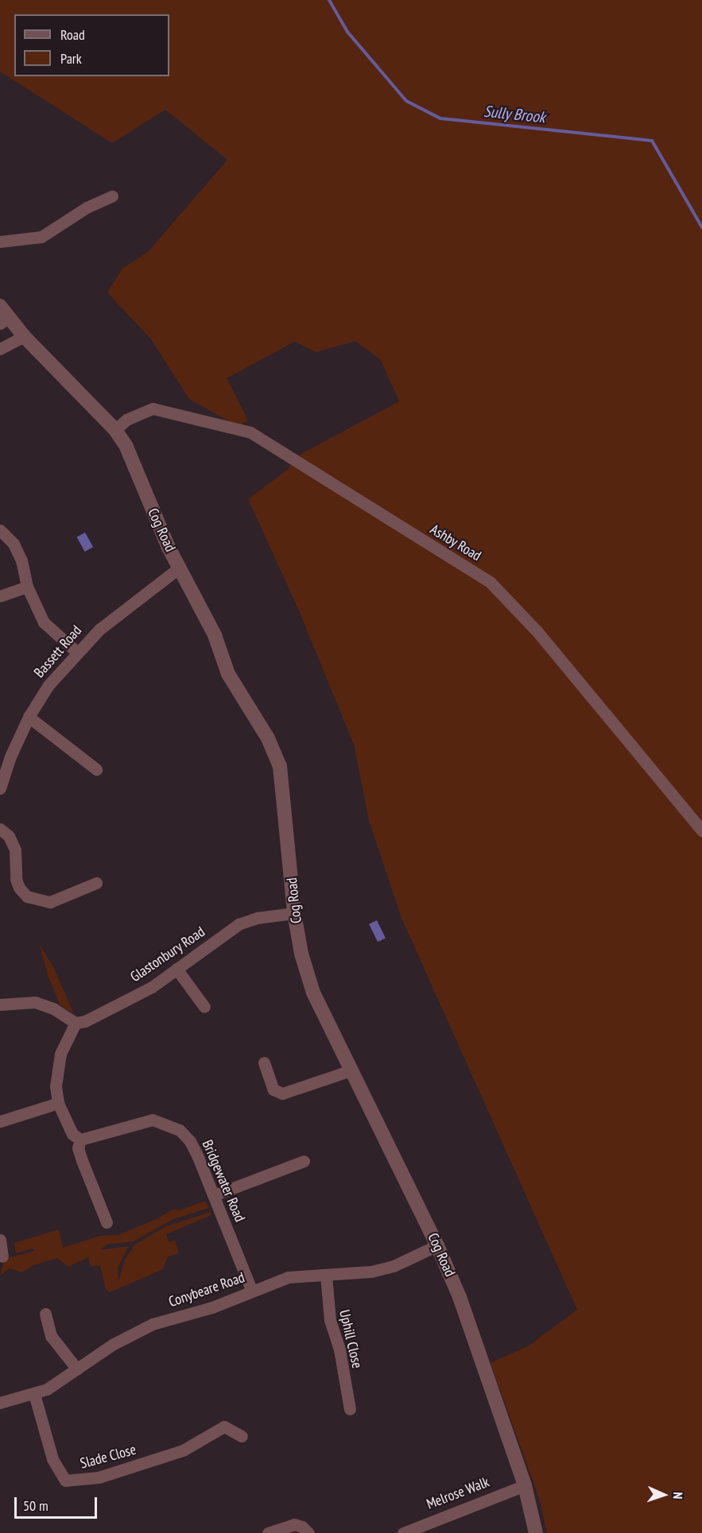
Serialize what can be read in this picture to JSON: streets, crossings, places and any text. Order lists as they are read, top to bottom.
{
  "streets": {
    "street": [
      "Cog Road",
      "Ashby Road",
      "Bassett Road",
      "Glastonbury Road",
      "Bridgewater Road",
      "Conybeare Road",
      "Uphill Close",
      "Slade Close",
      "Melrose Walk"
    ]
  },
  "crossings": [
    ["Cog Road", "Ashby Road"],
    ["Cog Road", "Bassett Road"],
    ["Cog Road", "Glastonbury Road"],
    ["Cog Road", "Conybeare Road"],
    ["Cog Road", "Melrose Walk"],
    ["Bridgewater Road", "Conybeare Road"],
    ["Conybeare Road", "Uphill Close"],
    ["Conybeare Road", "Slade Close"]
  ],
  "water": ["Sully Brook"],
  "legend": ["Road", "Park"],
  "scale_bar": "50 m",
  "north": "right"
}
